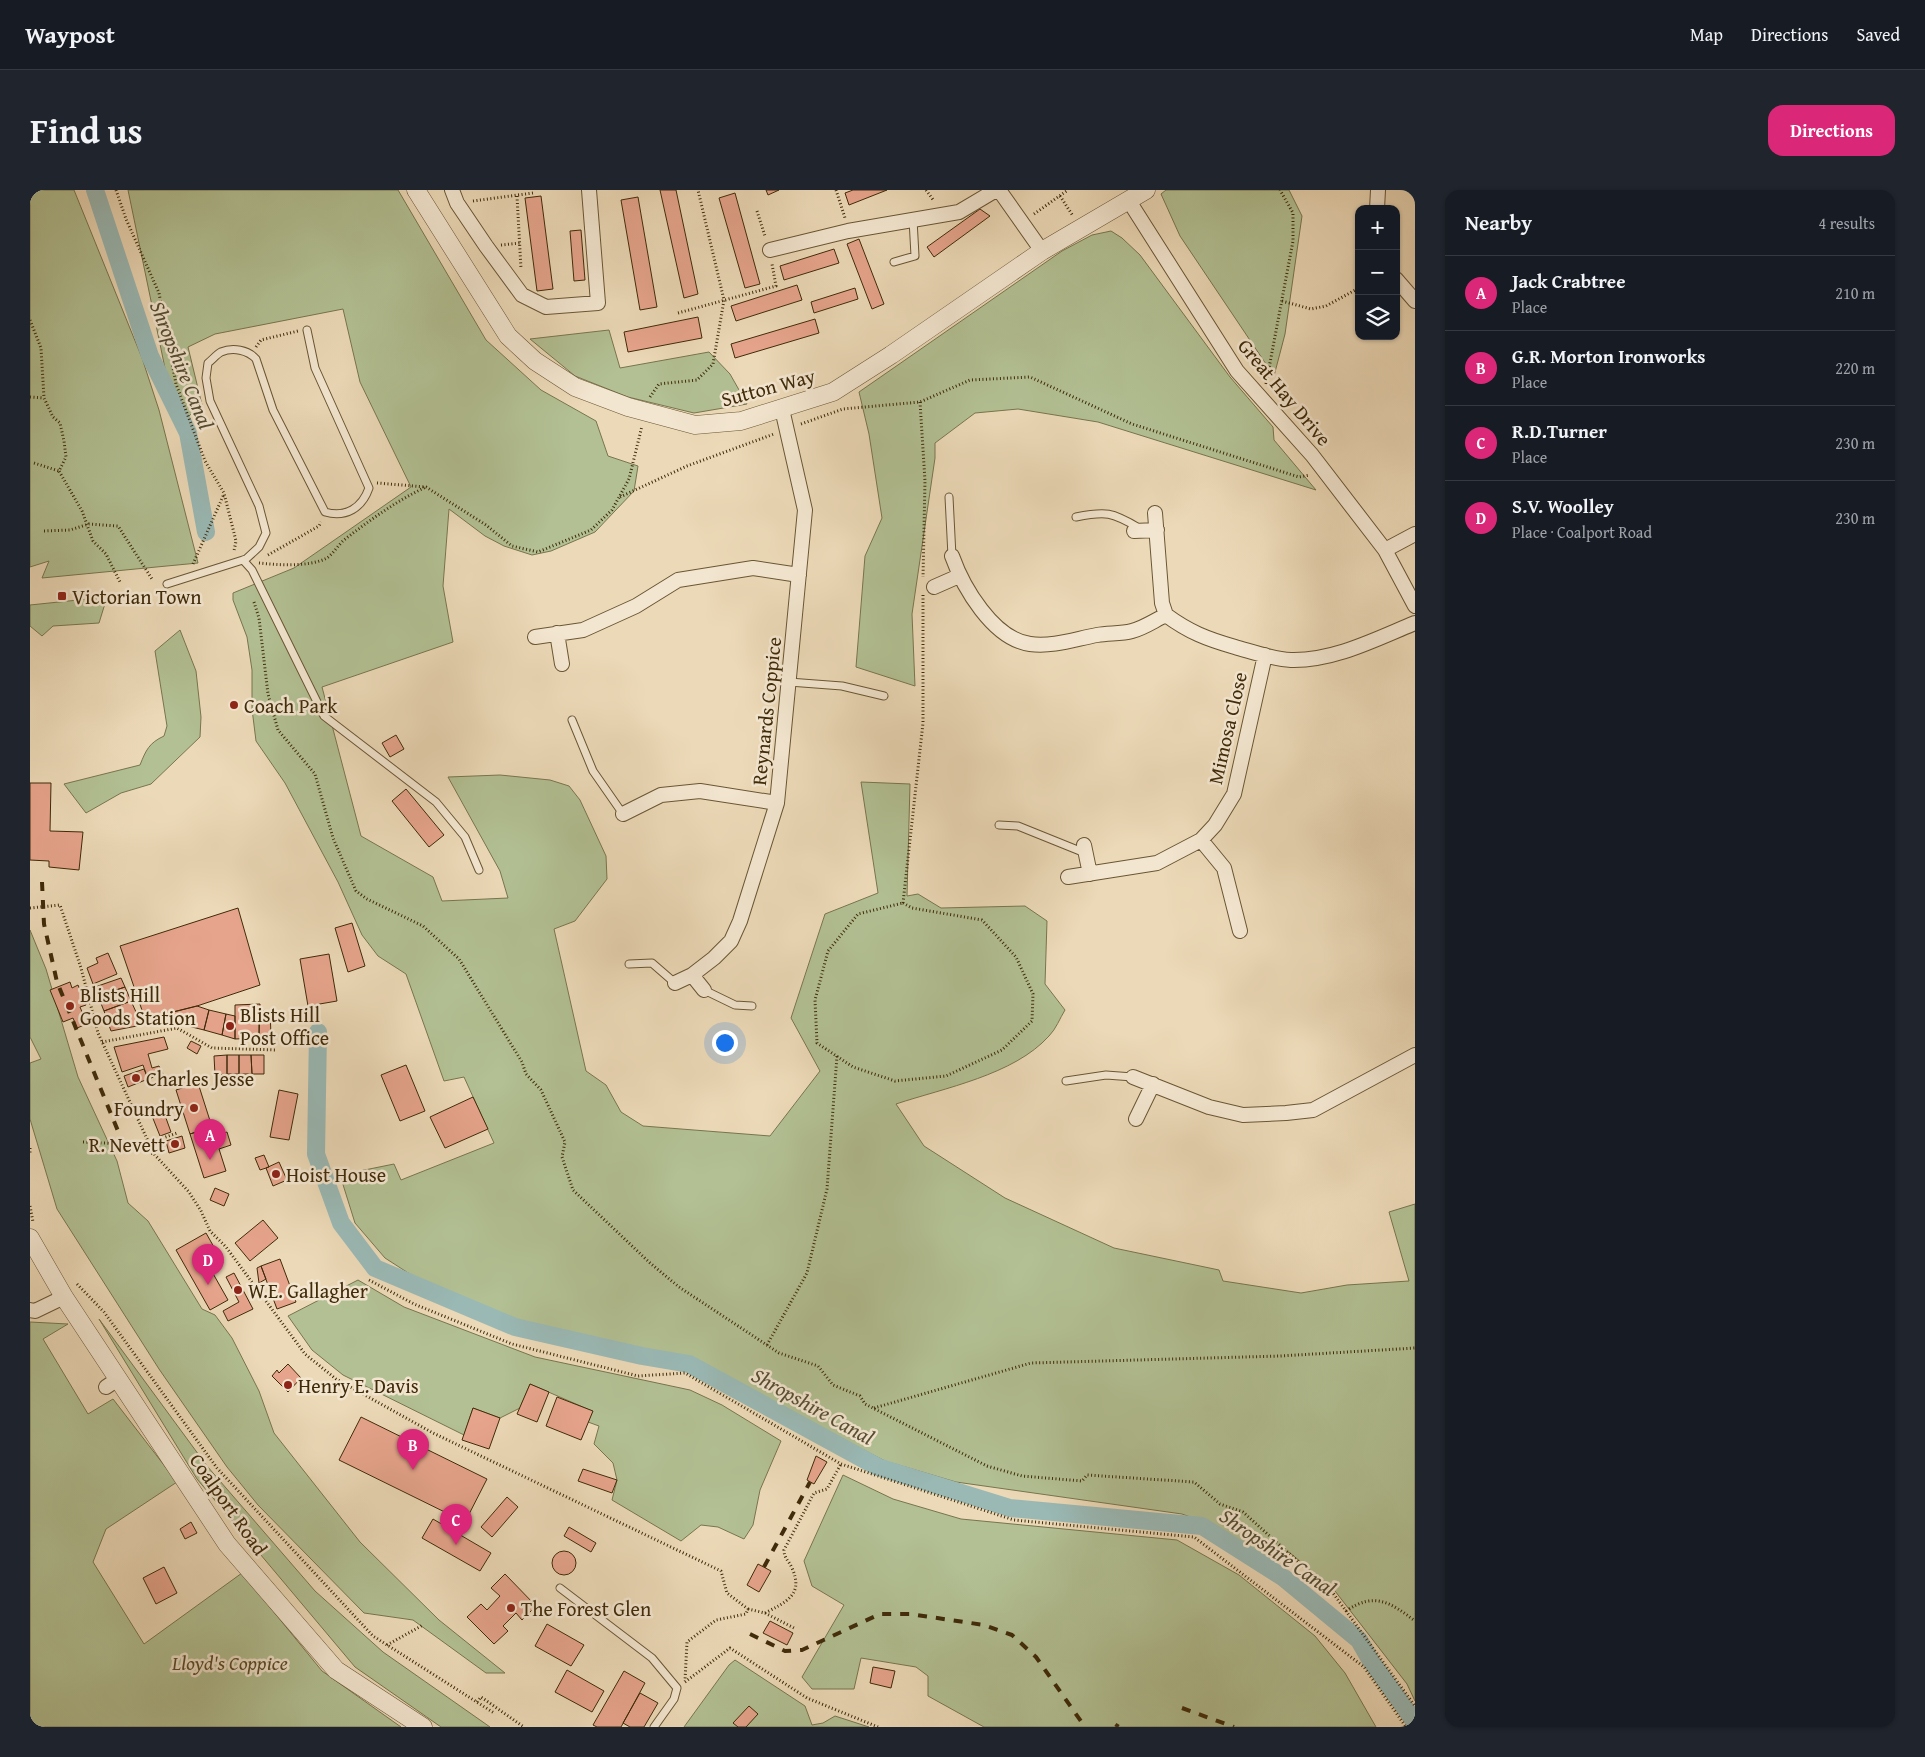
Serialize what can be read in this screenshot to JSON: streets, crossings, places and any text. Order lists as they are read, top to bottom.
{
  "streets": {
    "street": [
      "Sutton Way",
      "Great Hay Drive",
      "Reynards Coppice",
      "Mimosa Close",
      "Coalport Road"
    ]
  },
  "crossings": [
    ["Sutton Way", "Great Hay Drive"],
    ["Sutton Way", "Reynards Coppice"]
  ],
  "water": ["Shropshire Canal"],
  "parks": ["Lloyd's Coppice"],
  "places": {
    "transit": ["Victorian Town"],
    "other": [
      "Coach Park",
      "Blists Hill Goods Station",
      "Blists Hill Post Office",
      "Charles Jesse",
      "Foundry",
      "R. Nevett",
      "Hoist House",
      "W.E. Gallagher",
      "Henry E. Davis",
      "The Forest Glen"
    ]
  },
  "page": {
    "header": "Waypost",
    "nav": ["Map", "Directions", "Saved"],
    "title": "Find us",
    "buttons": "Directions",
    "heading": ["Nearby", "4 results"],
    "map_buttons": ["+", "−"],
    "list": [
      {
        "mark": "A",
        "name": "Jack Crabtree",
        "note": "Place",
        "value": "210 m"
      },
      {
        "mark": "B",
        "name": "G.R. Morton Ironworks",
        "note": "Place",
        "value": "220 m"
      },
      {
        "mark": "C",
        "name": "R.D.Turner",
        "note": "Place",
        "value": "230 m"
      },
      {
        "mark": "D",
        "name": "S.V. Woolley",
        "note": "Place · Coalport Road",
        "value": "230 m"
      }
    ],
    "pins": [
      "A",
      "D",
      "B",
      "C"
    ]
  }
}
